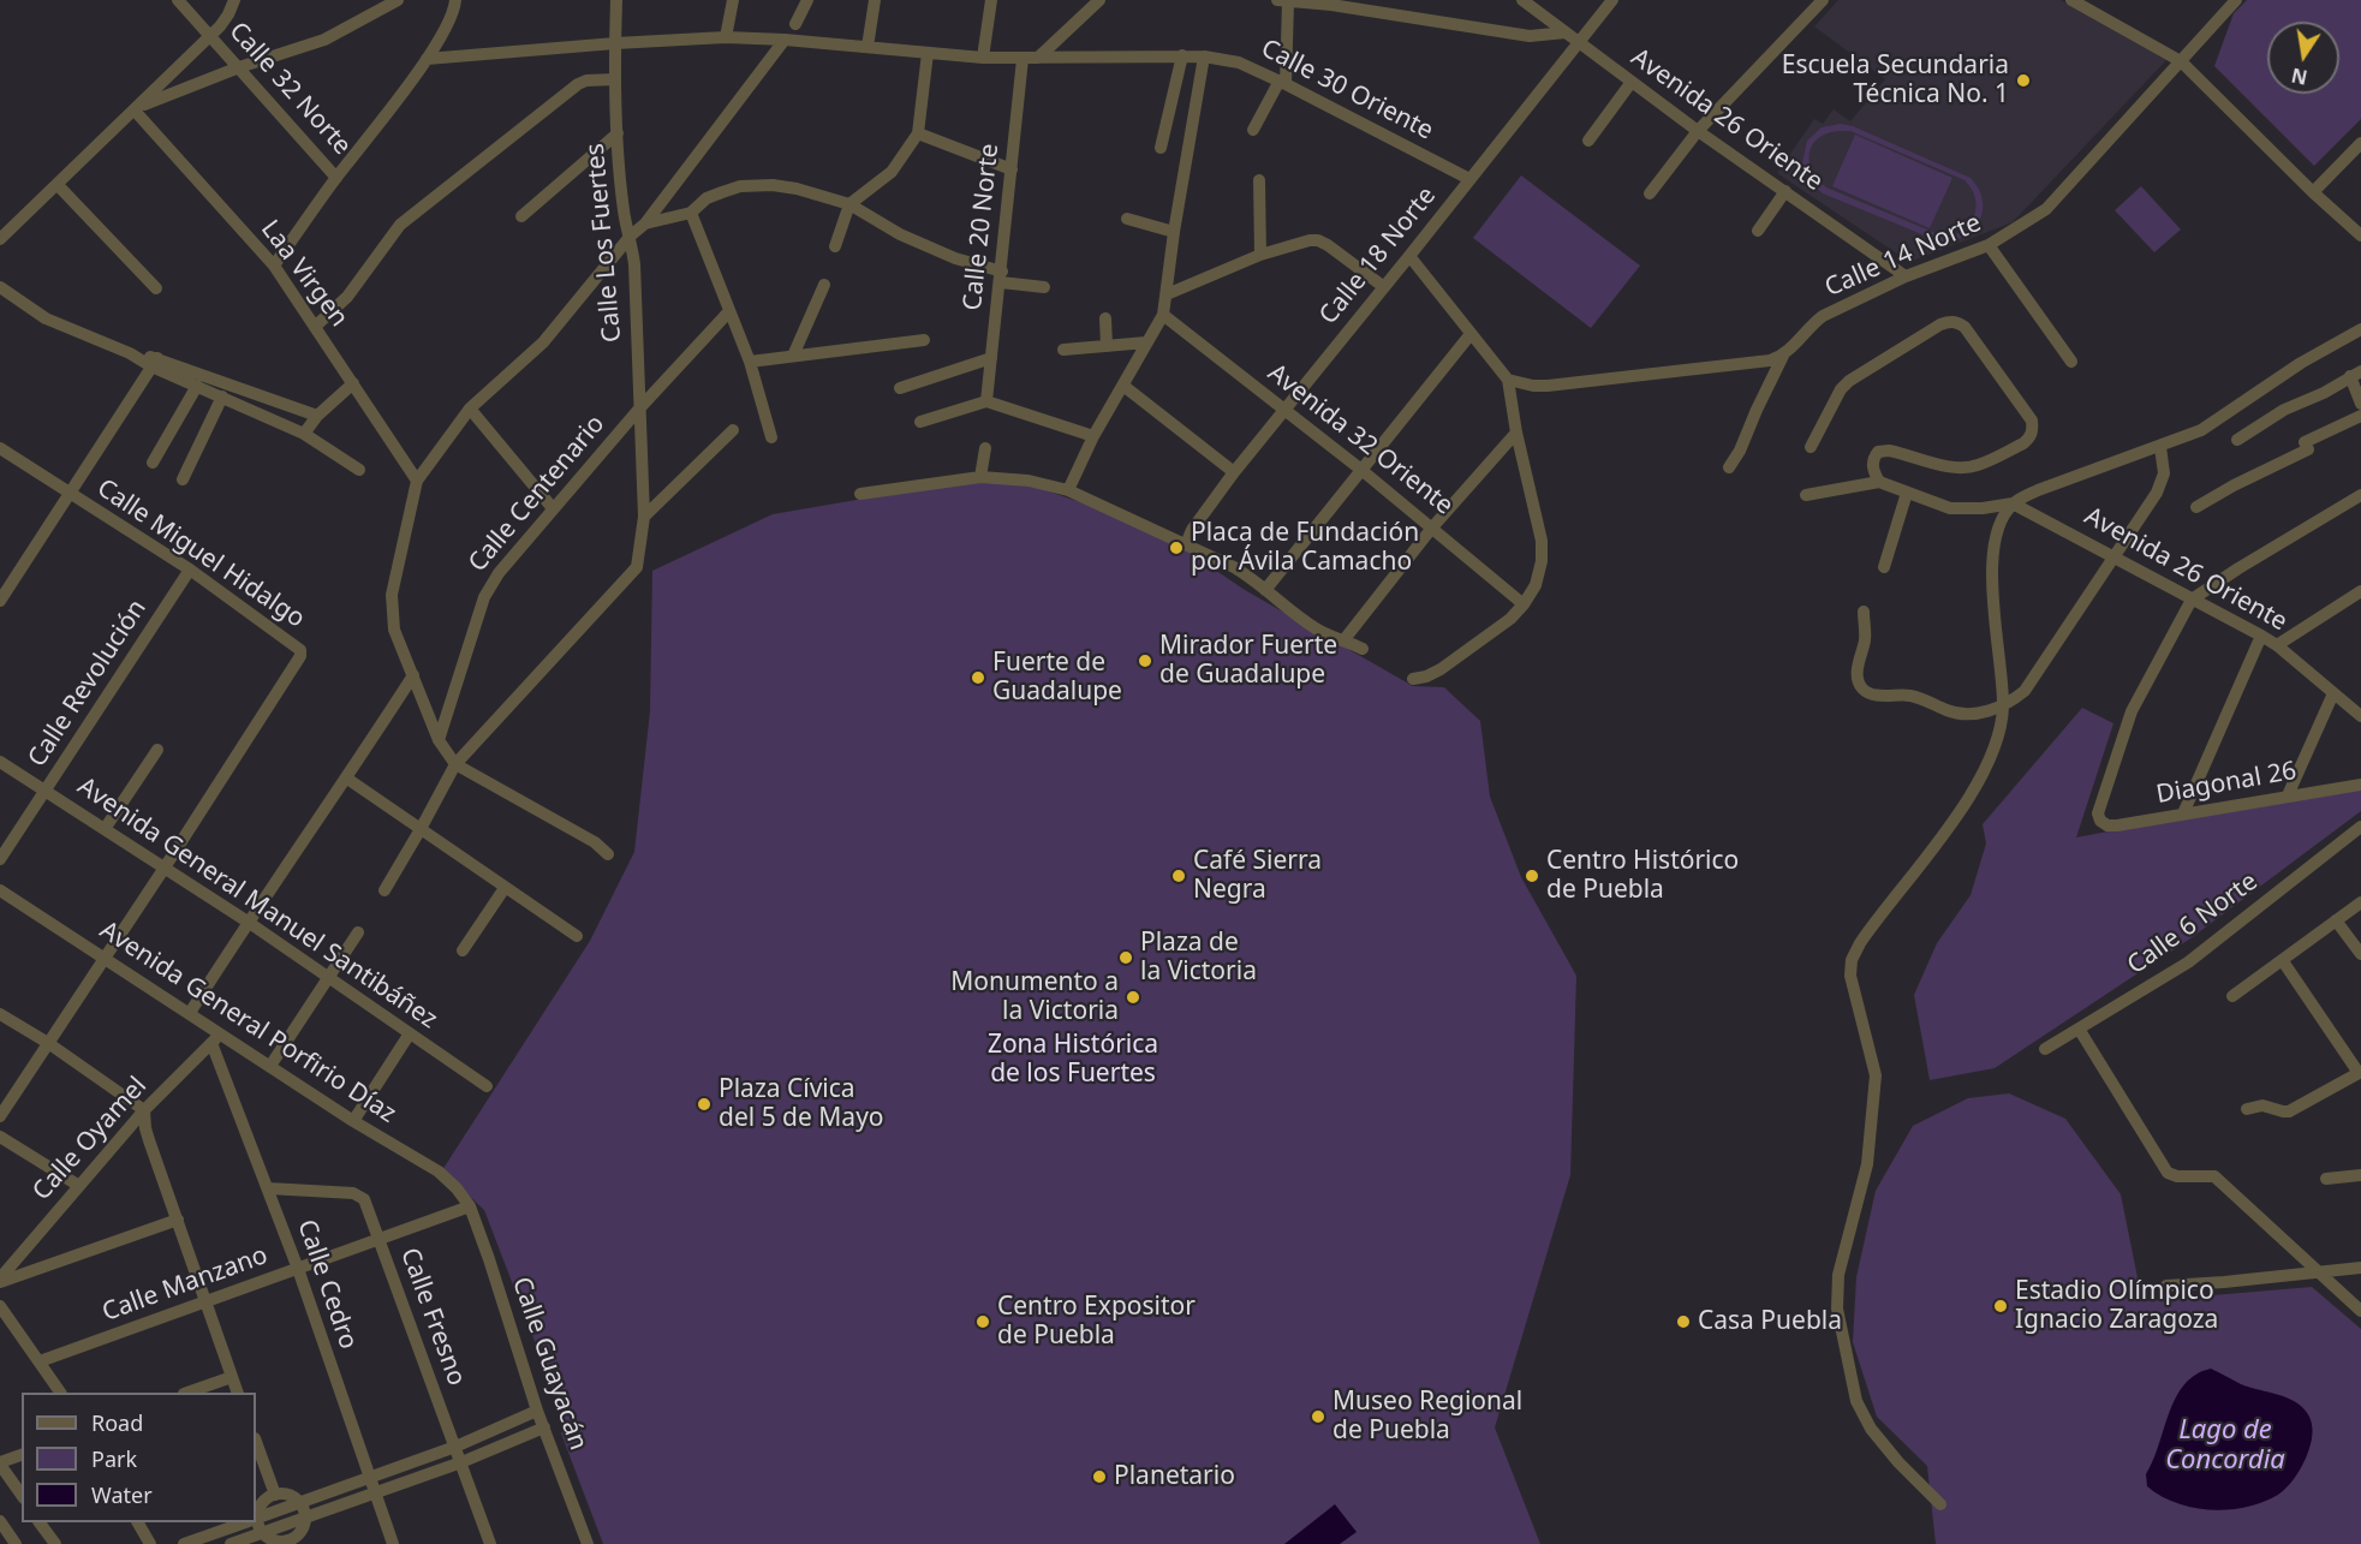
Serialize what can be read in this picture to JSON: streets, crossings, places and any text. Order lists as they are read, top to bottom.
{
  "streets": {
    "street": [
      "Calle 32 Norte",
      "Calle 30 Oriente",
      "Avenida 26 Oriente",
      "Calle 20 Norte",
      "Calle Los Fuertes",
      "Calle 18 Norte",
      "Calle 14 Norte",
      "Laa Virgen",
      "Avenida 32 Oriente",
      "Calle Centenario",
      "Calle Miguel Hidalgo",
      "Calle Revolución",
      "Diagonal 26",
      "Avenida General Manuel Santibáñez",
      "Calle 6 Norte",
      "Avenida General Porfirio Díaz",
      "Calle Oyamel",
      "Calle Manzano",
      "Calle Cedro",
      "Calle Fresno",
      "Calle Guayacán"
    ]
  },
  "crossings": [
    ["Calle 30 Oriente", "Calle 20 Norte"],
    ["Calle 30 Oriente", "Calle Los Fuertes"],
    ["Calle 30 Oriente", "Calle 18 Norte"],
    ["Avenida 26 Oriente", "Calle 18 Norte"],
    ["Avenida 26 Oriente", "Calle 14 Norte"],
    ["Avenida 26 Oriente", "Diagonal 26"],
    ["Calle Los Fuertes", "Calle Centenario"],
    ["Calle 18 Norte", "Avenida 32 Oriente"],
    ["Calle Miguel Hidalgo", "Calle Revolución"],
    ["Calle Miguel Hidalgo", "Avenida General Manuel Santibáñez"],
    ["Calle Revolución", "Avenida General Manuel Santibáñez"],
    ["Avenida General Porfirio Díaz", "Calle Oyamel"],
    ["Avenida General Porfirio Díaz", "Calle Manzano"],
    ["Avenida General Porfirio Díaz", "Calle Cedro"],
    ["Avenida General Porfirio Díaz", "Calle Guayacán"],
    ["Calle Oyamel", "Calle Cedro"],
    ["Calle Manzano", "Calle Cedro"],
    ["Calle Manzano", "Calle Fresno"],
    ["Calle Manzano", "Calle Guayacán"],
    ["Calle Cedro", "Calle Fresno"]
  ],
  "water": ["Lago de Concordia"],
  "parks": ["Zona Histórica de los Fuertes"],
  "places": [
    "Escuela Secundaria Técnica No. 1",
    "Placa de Fundación por Ávila Camacho",
    "Mirador Fuerte de Guadalupe",
    "Fuerte de Guadalupe",
    "Café Sierra Negra",
    "Centro Histórico de Puebla",
    "Plaza de la Victoria",
    "Monumento a la Victoria",
    "Plaza Cívica del 5 de Mayo",
    "Estadio Olímpico Ignacio Zaragoza",
    "Centro Expositor de Puebla",
    "Casa Puebla",
    "Museo Regional de Puebla",
    "Planetario"
  ],
  "legend": ["Road", "Park", "Water"],
  "north": "bottom"
}
